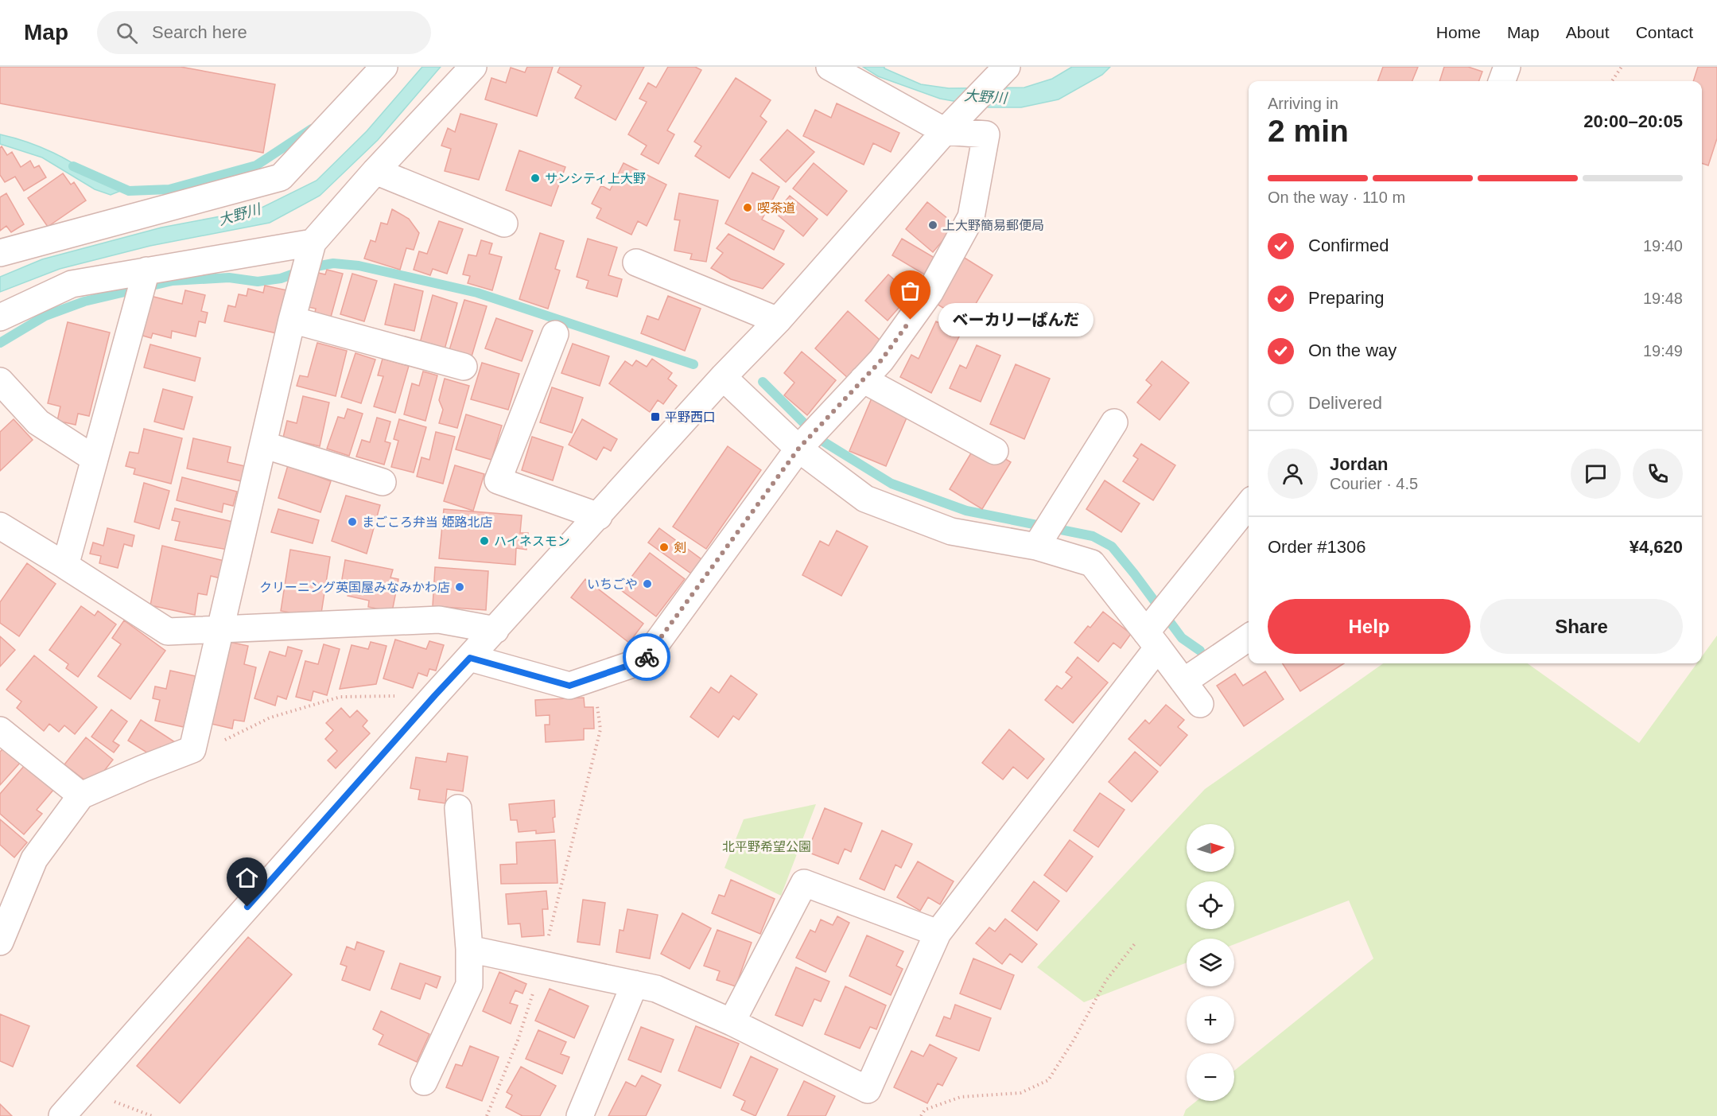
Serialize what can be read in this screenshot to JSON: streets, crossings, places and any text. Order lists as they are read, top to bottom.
{
  "water": ["大野川"],
  "parks": ["北平野希望公園"],
  "places": {
    "other": [
      "サンシティ上大野",
      "喫茶道",
      "上大野簡易郵便局",
      "ベーカリーぱんだ",
      "まごころ弁当 姫路北店",
      "ハイネスモン",
      "剣",
      "いちごや",
      "クリーニング英国屋みなみかわ店"
    ],
    "transit": ["平野西口"]
  },
  "north": "right",
  "page": {
    "header": "Map",
    "search": "Search here",
    "nav": [
      "Home",
      "Map",
      "About",
      "Contact"
    ],
    "heading": ["2 min", "Arriving in", "20:00–20:05"],
    "panel": [
      "Jordan",
      "Courier · 4.5",
      "Order #1306",
      "¥4,620"
    ],
    "bar": "On the way · 110 m",
    "list": [
      ["Confirmed", "19:40"],
      ["Preparing", "19:48"],
      ["On the way", "19:49"],
      "Delivered"
    ],
    "bubble": "ベーカリーぱんだ",
    "buttons": ["Help", "Share"],
    "map_buttons": ["+", "−"]
  }
}
